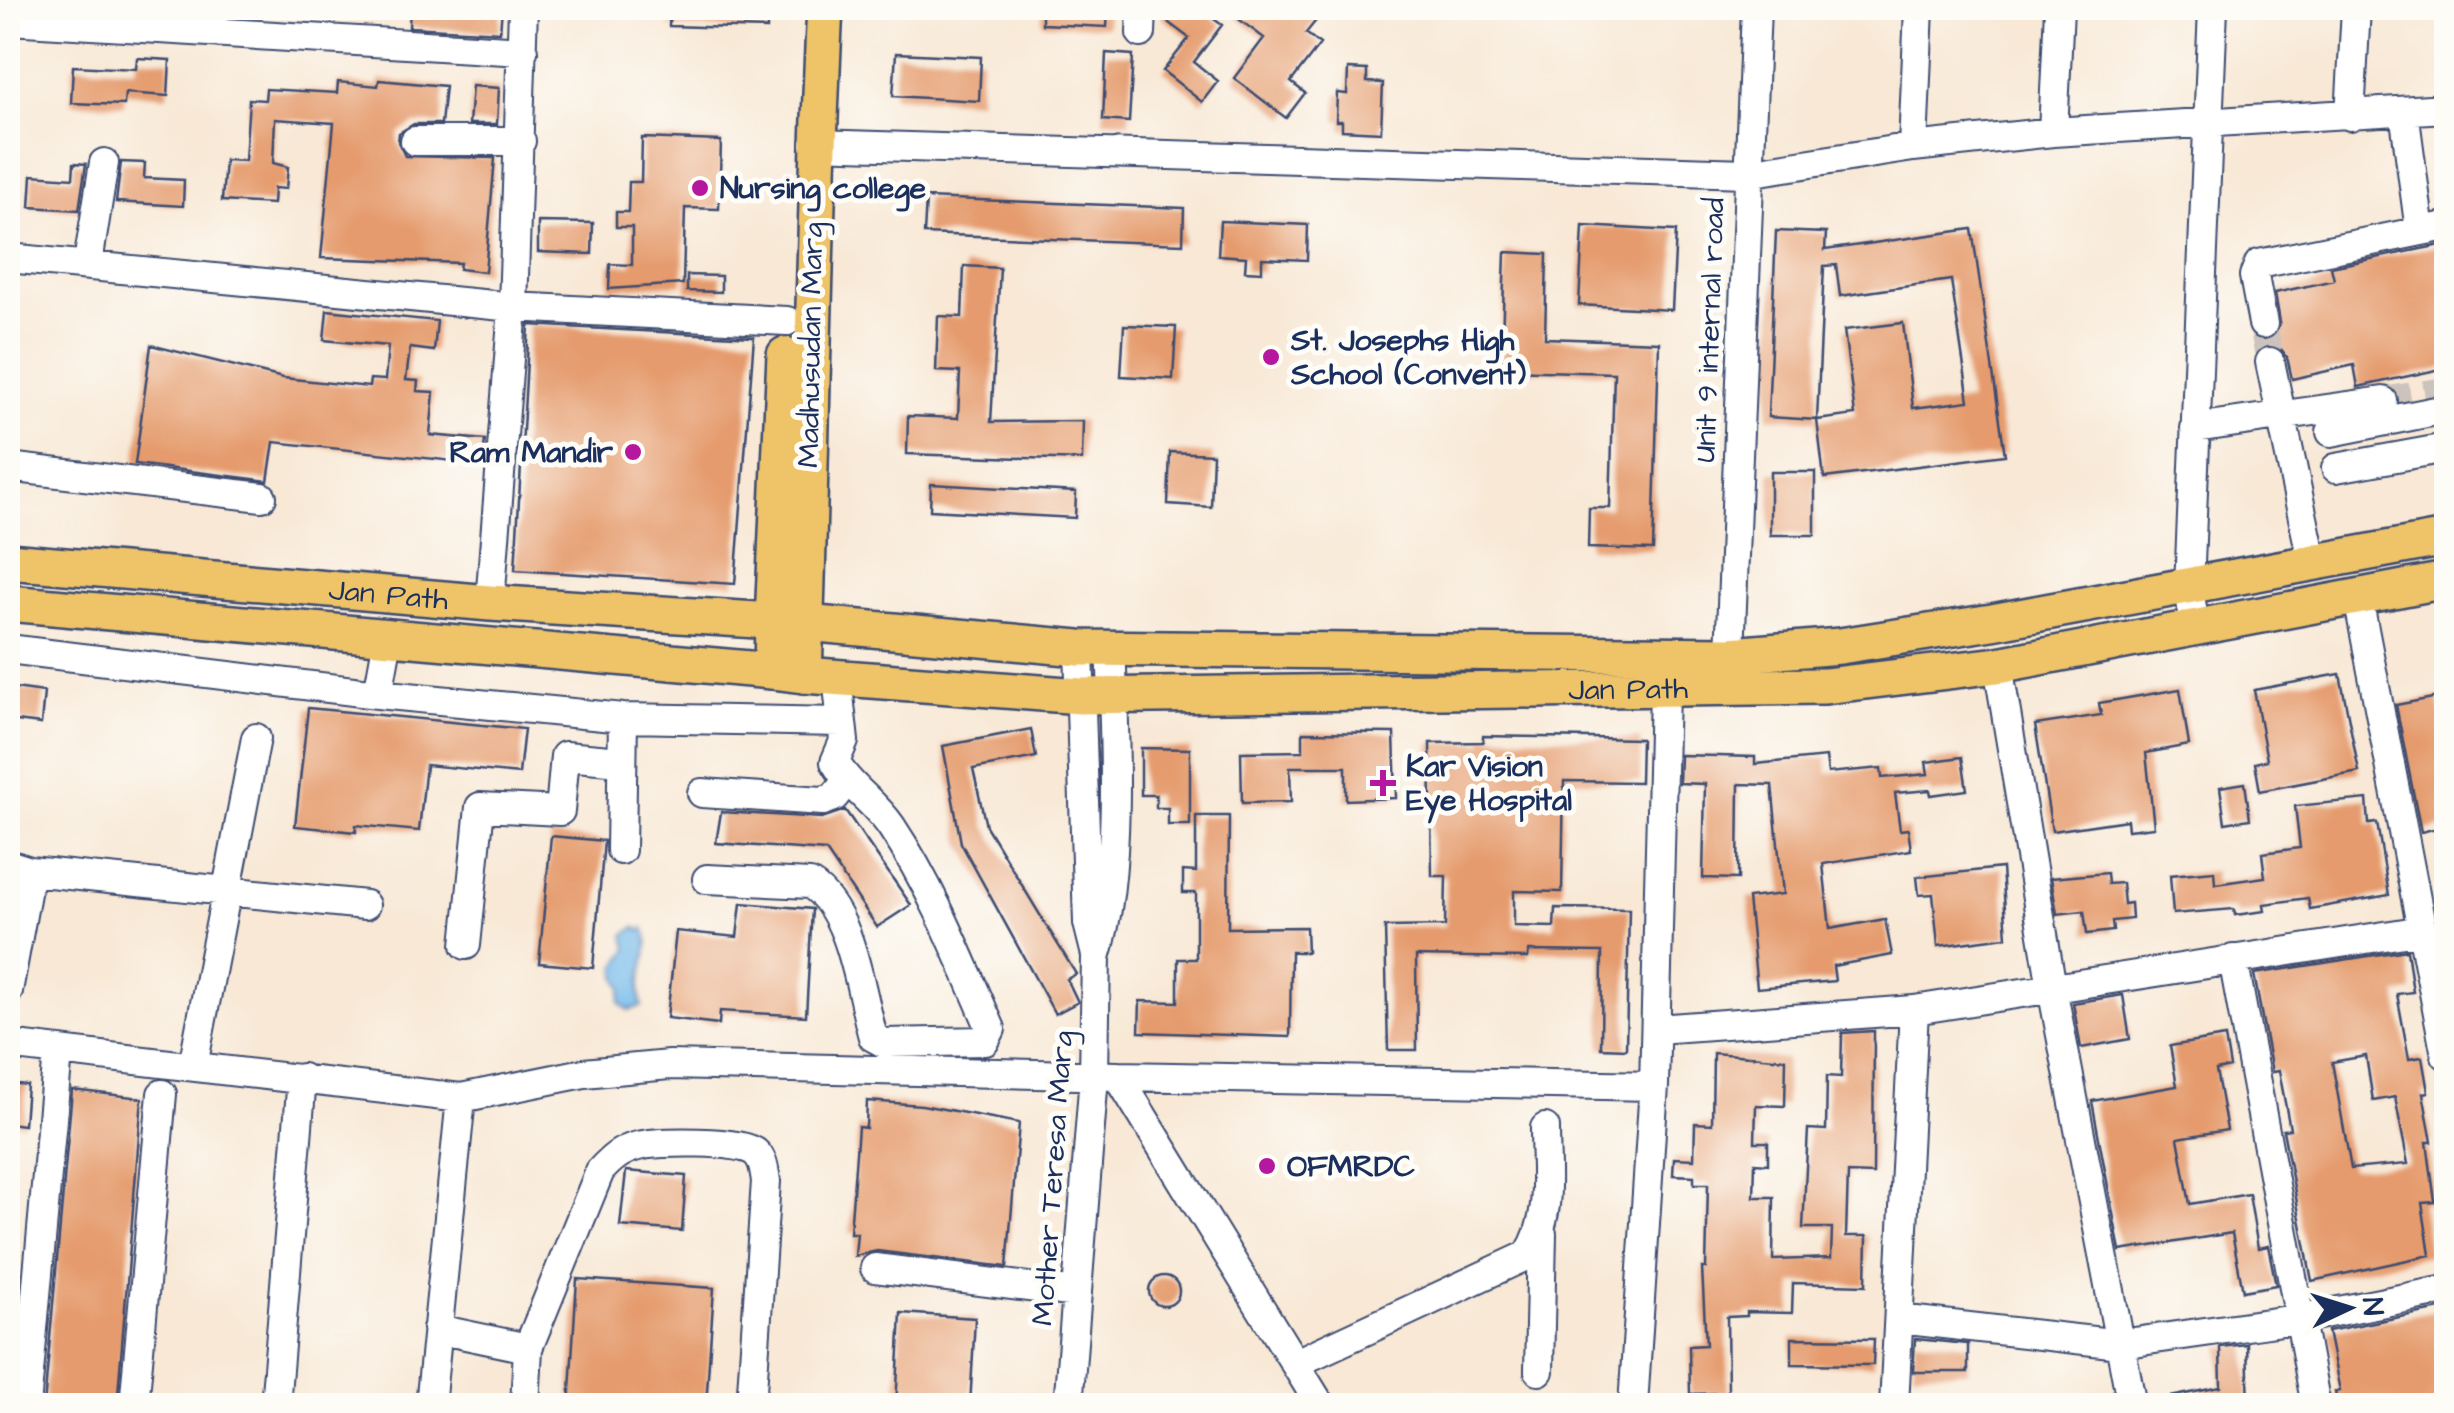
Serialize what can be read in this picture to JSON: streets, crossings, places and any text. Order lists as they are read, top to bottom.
{
  "streets": {
    "main road": ["Madhusudan Marg", "Jan Path"],
    "street": ["Unit 9 internal road", "Mother Teresa Marg"]
  },
  "crossings": [
    ["Unit 9 internal road", "Jan Path"],
    ["Madhusudan Marg", "Jan Path"],
    ["Jan Path", "Mother Teresa Marg"]
  ],
  "places": {
    "other": [
      "Nursing college",
      "St. Josephs High School (Convent)",
      "Ram Mandir",
      "OFMRDC"
    ],
    "health": ["Kar Vision Eye Hospital"]
  },
  "north": "right"
}
